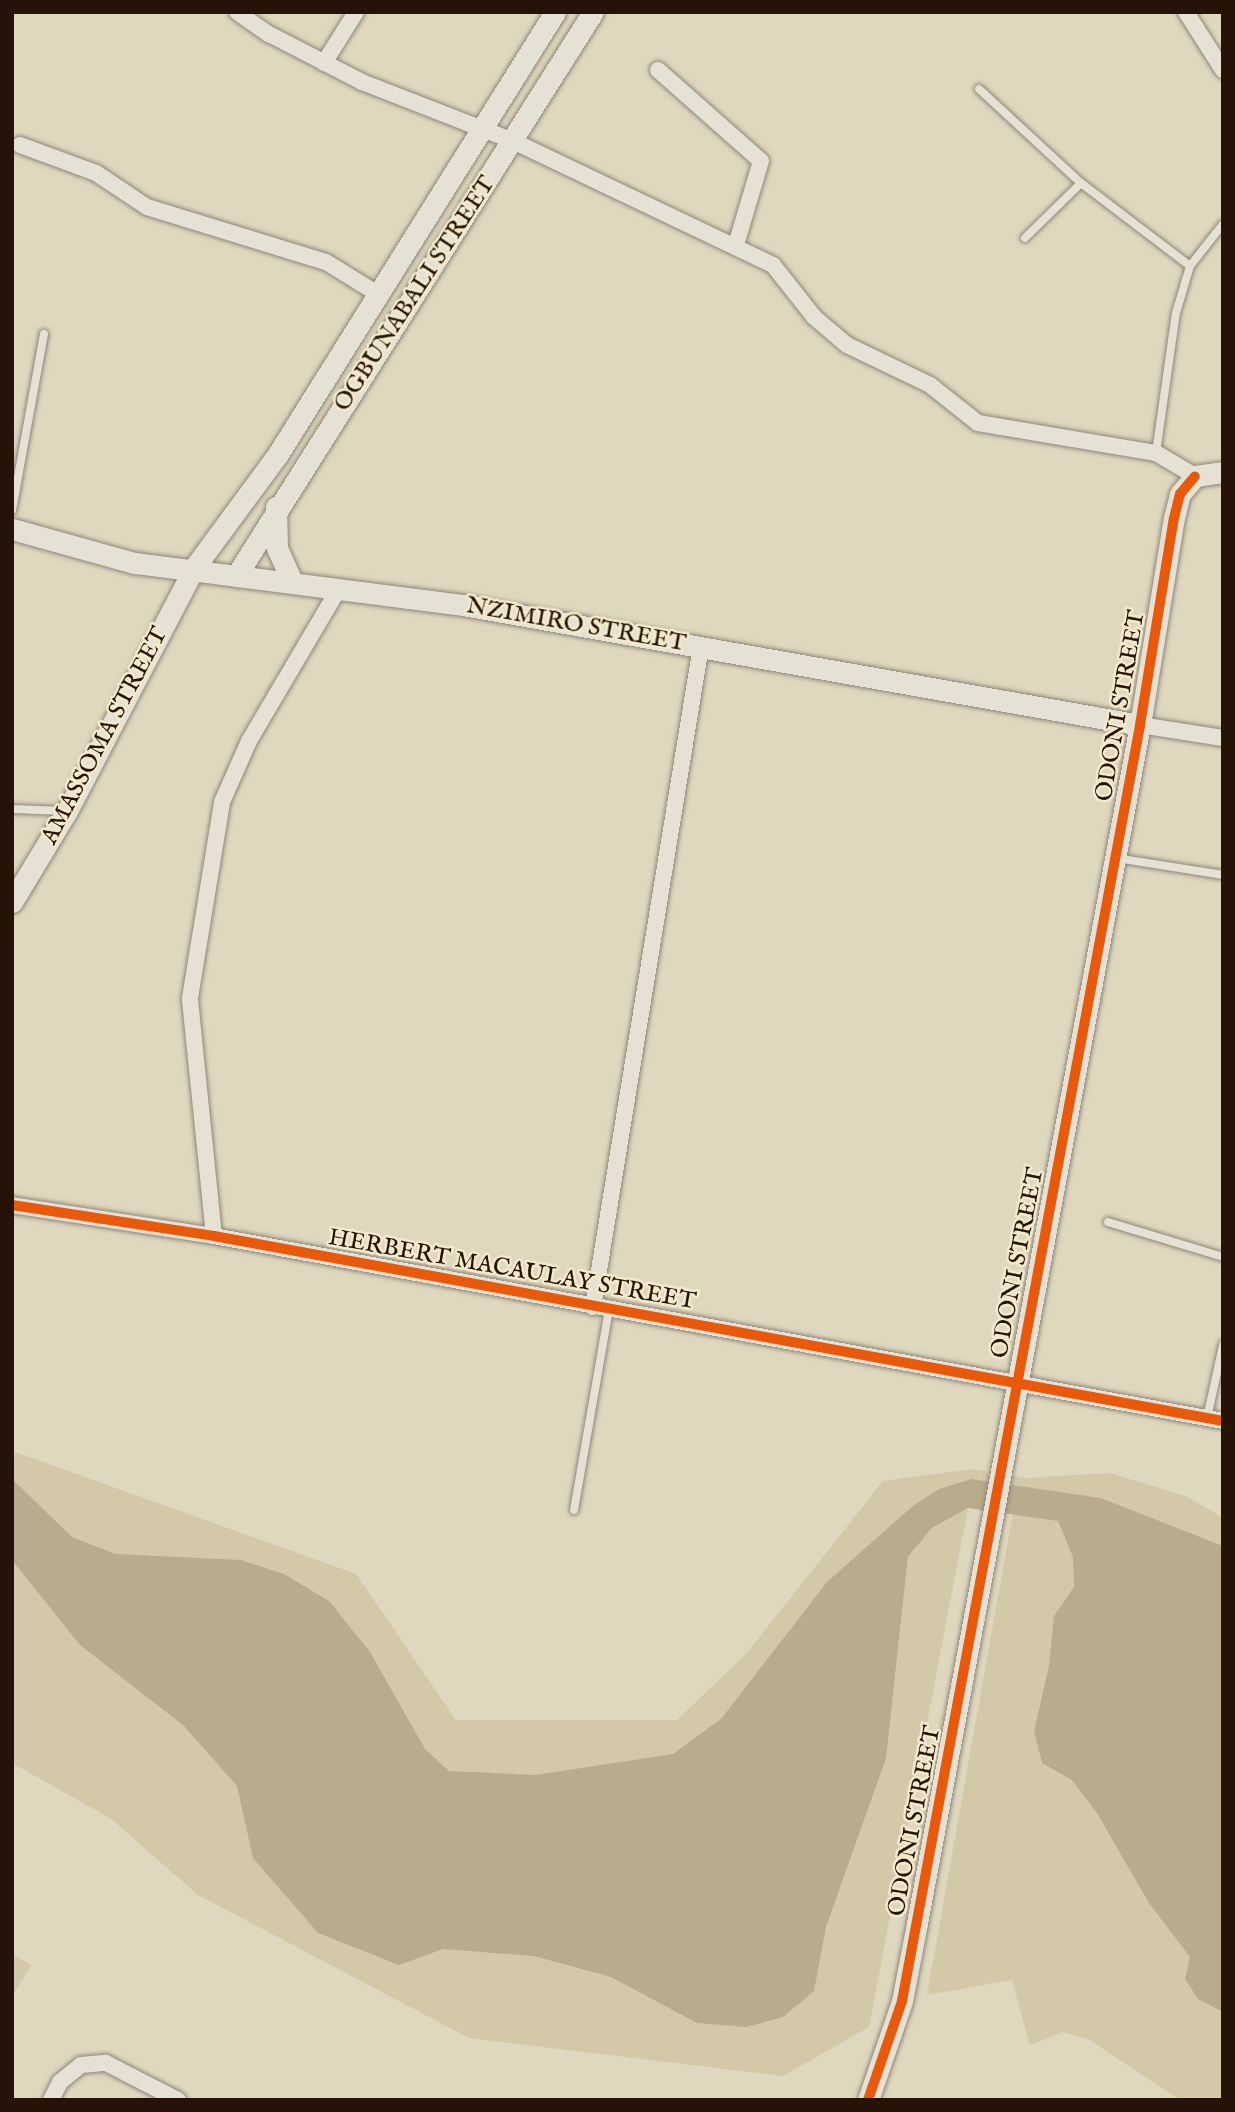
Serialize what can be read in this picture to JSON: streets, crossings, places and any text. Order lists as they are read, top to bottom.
{
  "streets": {
    "street": [
      "OGBUNABALI STREET",
      "NZIMIRO STREET",
      "ODONI STREET",
      "AMASSOMA STREET",
      "HERBERT MACAULAY STREET"
    ]
  },
  "crossings": [
    ["OGBUNABALI STREET", "NZIMIRO STREET"],
    ["OGBUNABALI STREET", "AMASSOMA STREET"],
    ["NZIMIRO STREET", "ODONI STREET"],
    ["NZIMIRO STREET", "AMASSOMA STREET"],
    ["ODONI STREET", "HERBERT MACAULAY STREET"]
  ]
}
